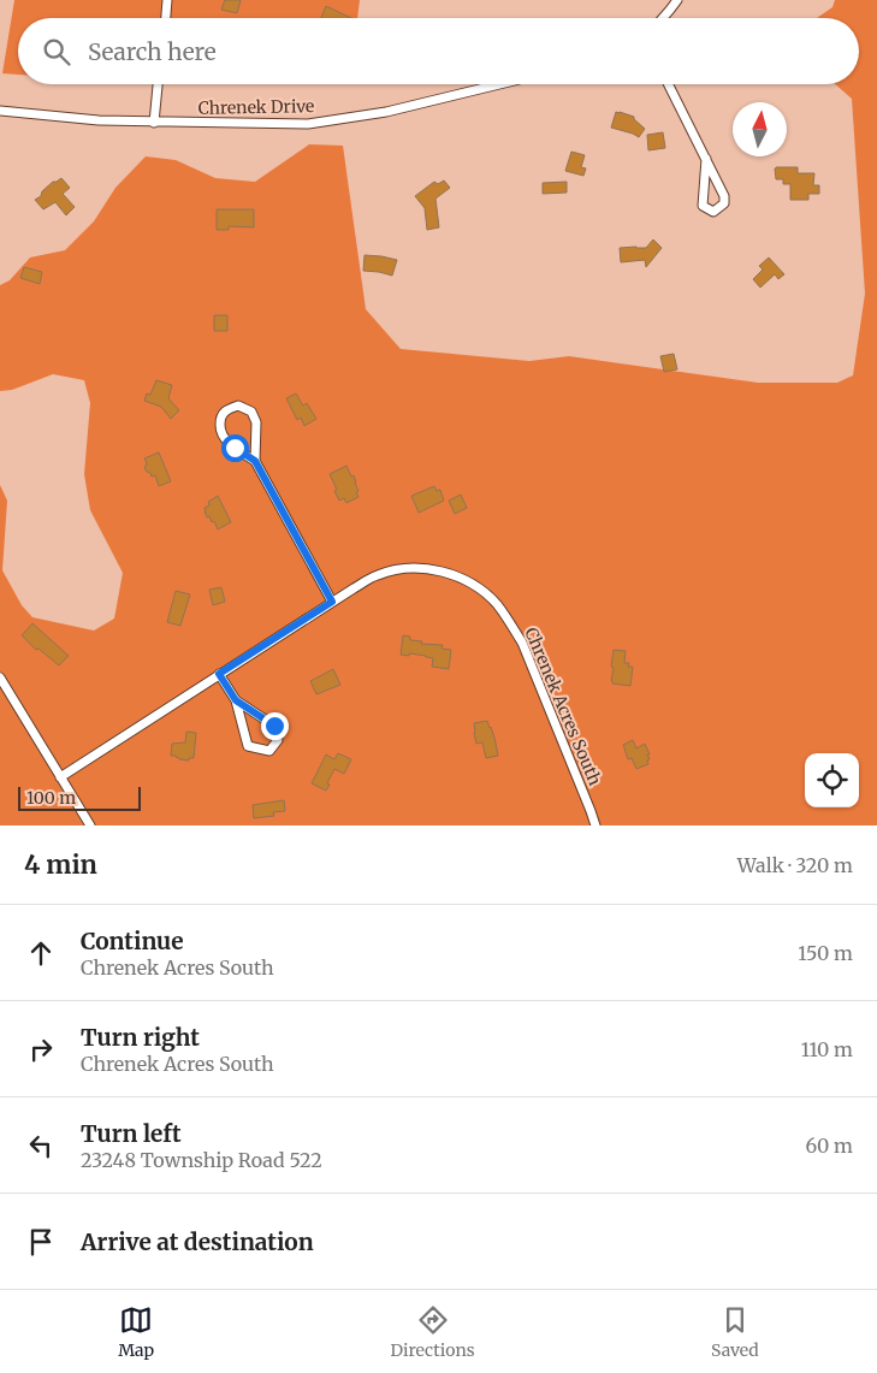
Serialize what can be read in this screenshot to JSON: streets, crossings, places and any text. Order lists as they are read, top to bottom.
{
  "streets": {
    "street": ["Chrenek Drive", "Chrenek Acres South"]
  },
  "scale_bar": "100 m",
  "north": "top",
  "page": {
    "search": "Search here",
    "scale": "100 m",
    "heading": ["4 min", "Walk · 320 m"],
    "list": [
      ["Continue", "Chrenek Acres South", "150 m"],
      ["Turn right", "Chrenek Acres South", "110 m"],
      ["Turn left", "23248 Township Road 522", "60 m"],
      "Arrive at destination"
    ],
    "nav": ["Map", "Directions", "Saved"]
  }
}
